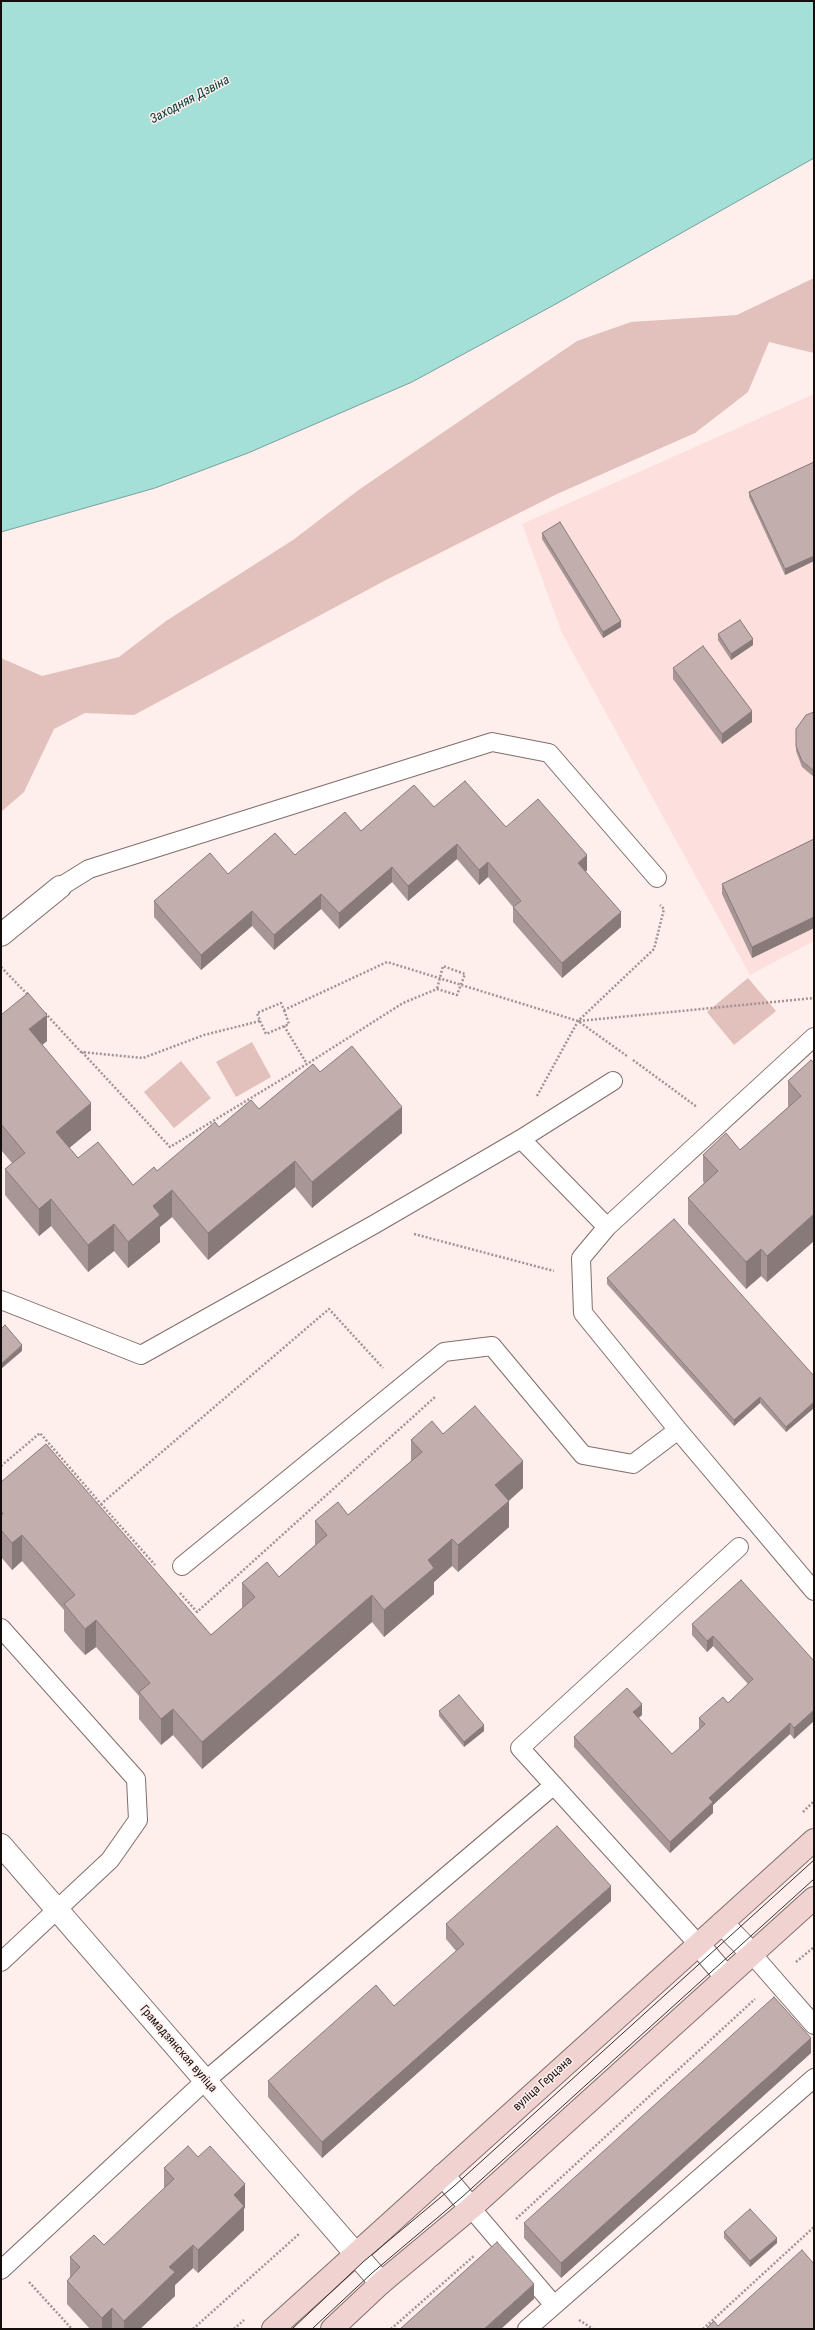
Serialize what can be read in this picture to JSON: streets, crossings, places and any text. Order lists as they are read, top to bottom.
{
  "streets": {
    "main road": ["вуліца Герцэна"],
    "street": ["Грамадзянская вуліца"]
  },
  "crossings": [
    ["Грамадзянская вуліца", "вуліца Герцэна"]
  ],
  "water": ["Заходняя Дзвіна"]
}
